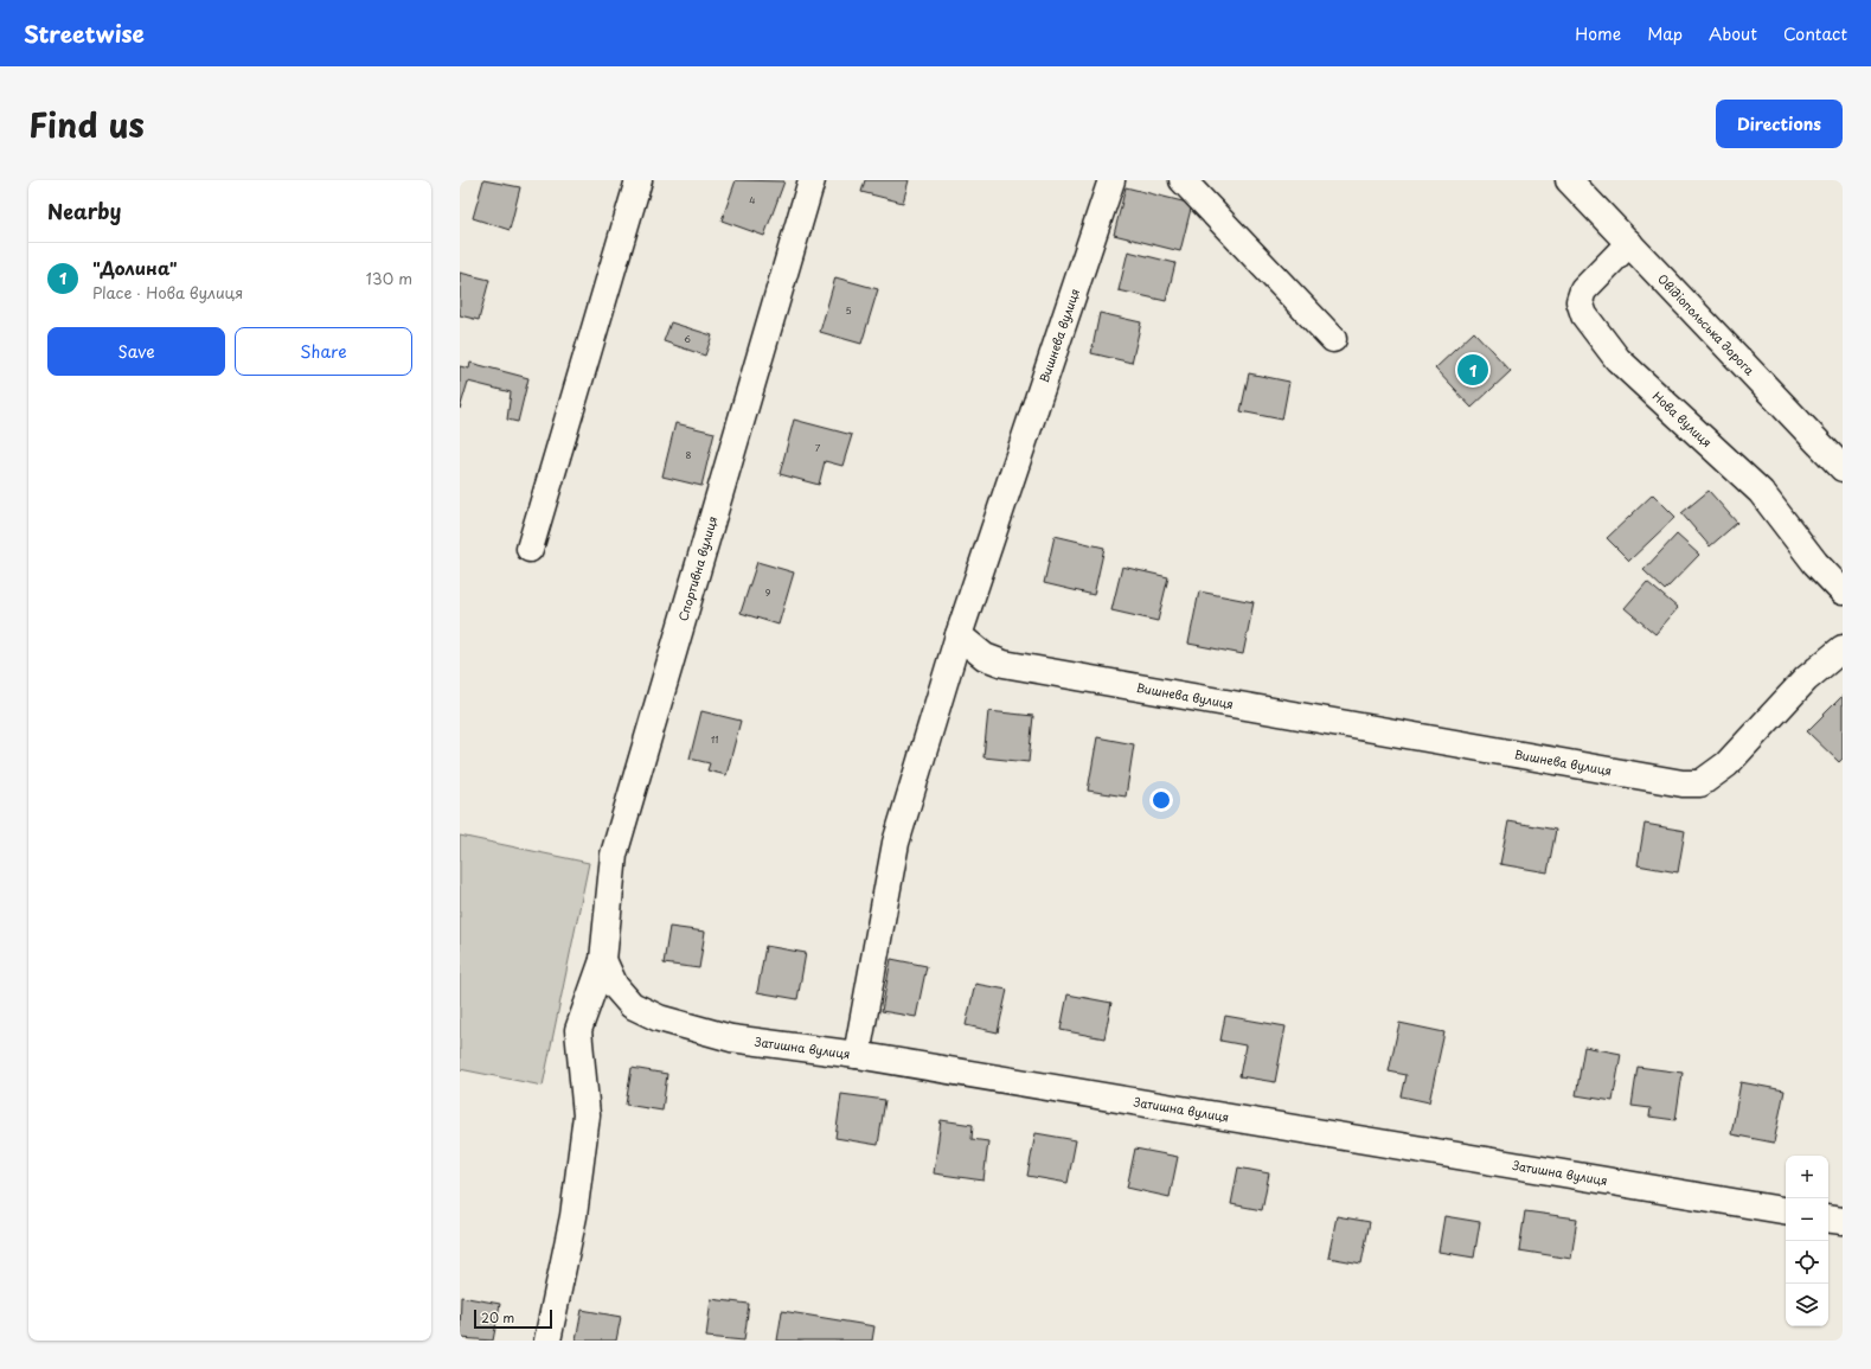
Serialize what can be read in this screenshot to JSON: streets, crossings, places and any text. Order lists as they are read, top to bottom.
{
  "streets": {
    "street": [
      "Овідіопольська дорога",
      "Вишнева вулиця",
      "Нова вулиця",
      "Спортивна вулиця",
      "Затишна вулиця"
    ]
  },
  "crossings": [
    ["Овідіопольська дорога", "Нова вулиця"],
    ["Спортивна вулиця", "Затишна вулиця"]
  ],
  "house_numbers": [
    "4",
    "5",
    "6",
    "7",
    "8",
    "9",
    "11"
  ],
  "scale_bar": "20 m",
  "page": {
    "header": "Streetwise",
    "nav": [
      "Home",
      "Map",
      "About",
      "Contact"
    ],
    "title": "Find us",
    "buttons": [
      "Directions",
      ["Save", "Share"]
    ],
    "heading": "Nearby",
    "list": [
      {
        "mark": "1",
        "name": "\"Долина\"",
        "note": "Place · Нова вулиця",
        "value": "130 m"
      }
    ],
    "pins": "1",
    "map_buttons": ["+", "−"],
    "scale": "20 m"
  }
}
